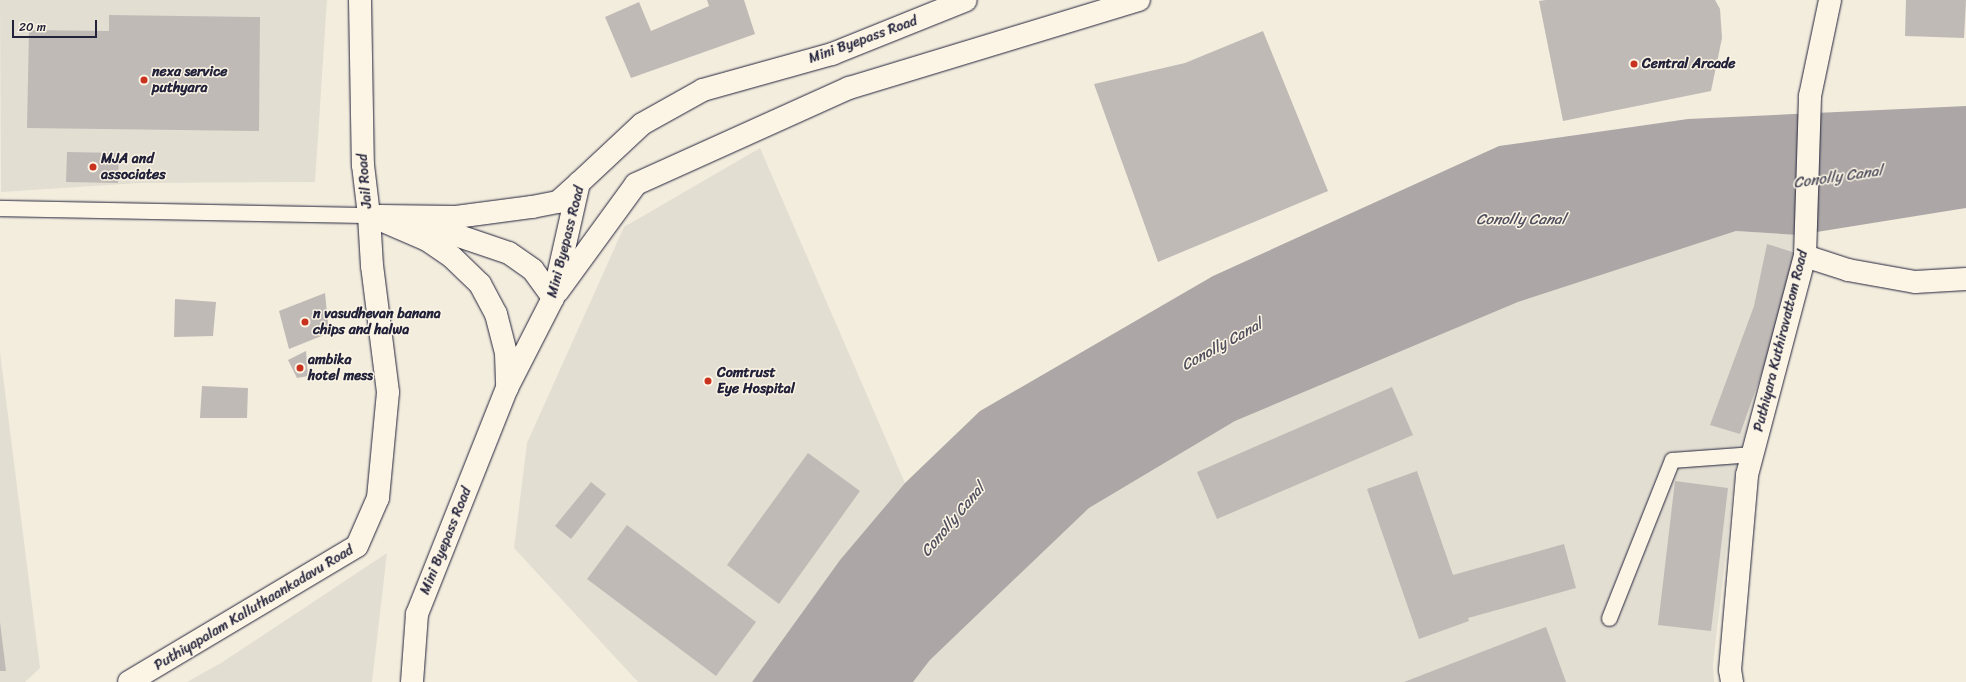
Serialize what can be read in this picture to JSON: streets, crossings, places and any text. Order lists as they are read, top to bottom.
{
  "streets": {
    "street": [
      "Mini Byepass Road",
      "Jail Road",
      "Puthiyara Kuthiravattom Road",
      "Puthiyapalam Kalluthaankadavu Road"
    ]
  },
  "crossings": [
    ["Mini Byepass Road", "Jail Road"],
    ["Jail Road", "Puthiyapalam Kalluthaankadavu Road"]
  ],
  "water": ["Conolly Canal"],
  "places": [
    "Central Arcade",
    "nexa service puthyara",
    "MJA and associates",
    "n vasudhevan banana chips and halwa",
    "ambika hotel mess",
    "Comtrust Eye Hospital"
  ],
  "scale_bar": "20 m"
}
